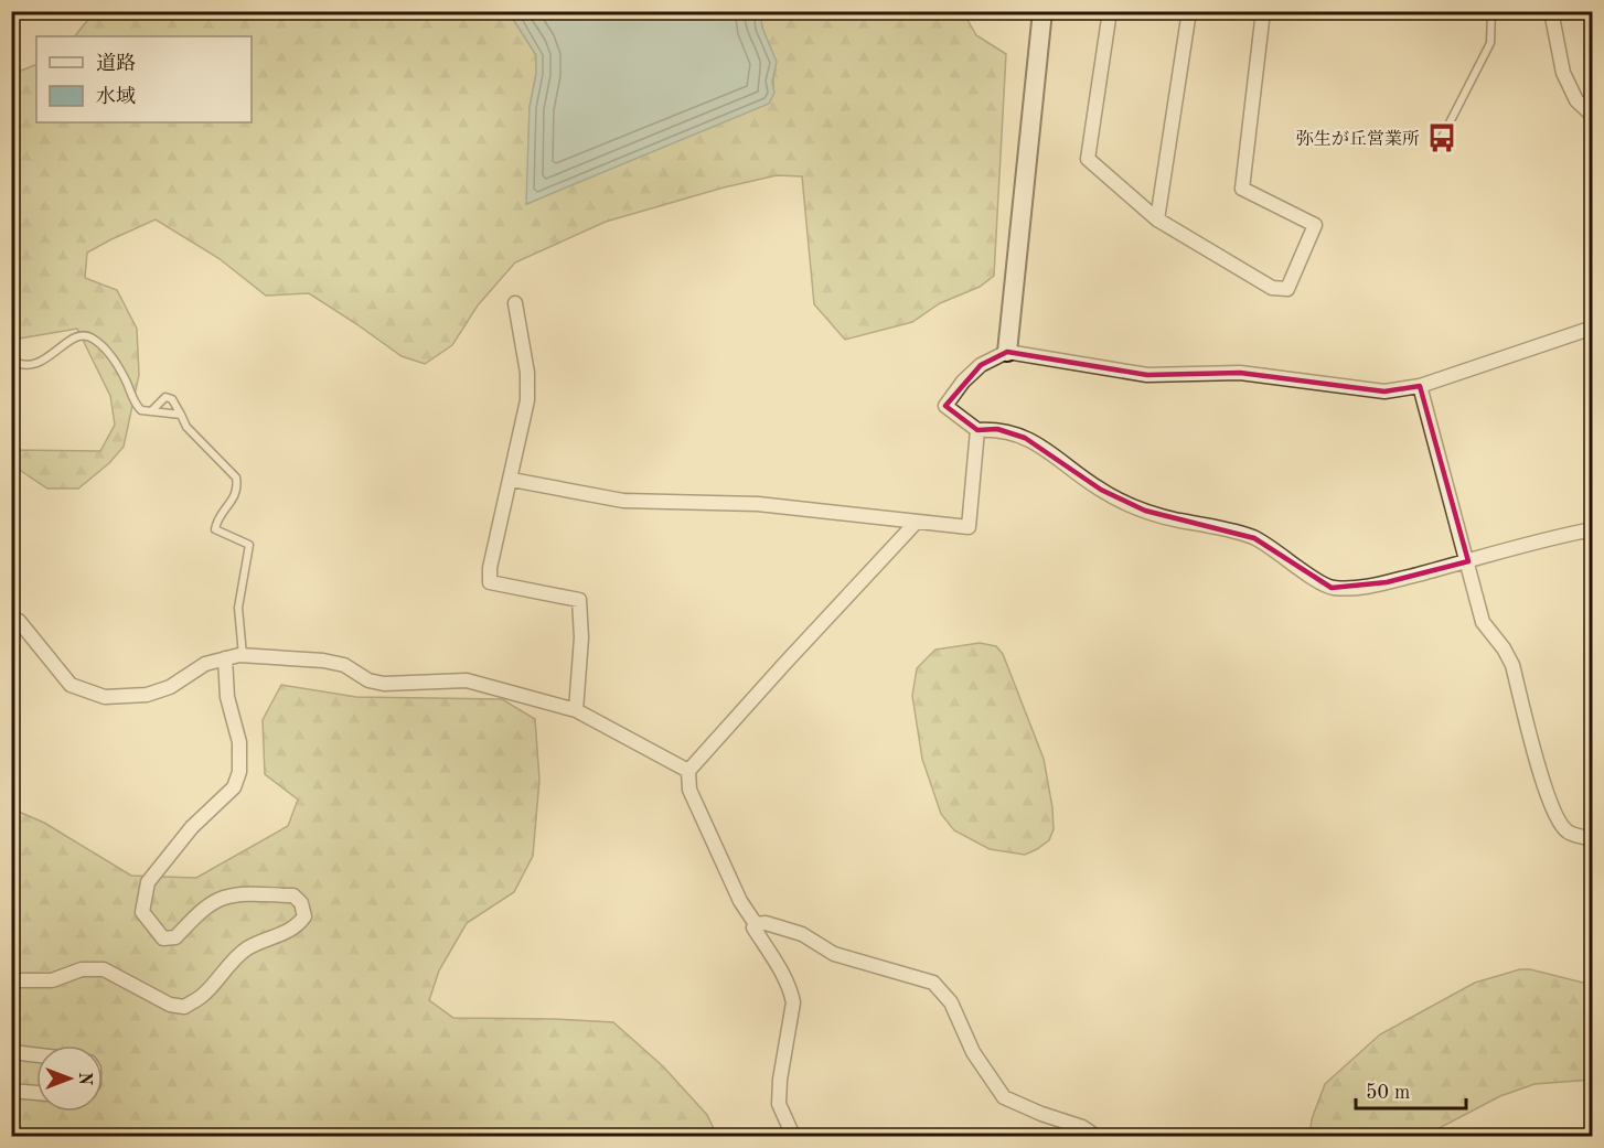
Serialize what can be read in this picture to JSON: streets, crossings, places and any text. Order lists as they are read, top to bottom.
{
  "places": {
    "bus stop": ["弥生が丘営業所"]
  },
  "legend": ["道路", "水域"],
  "scale_bar": "50 m",
  "north": "right"
}
